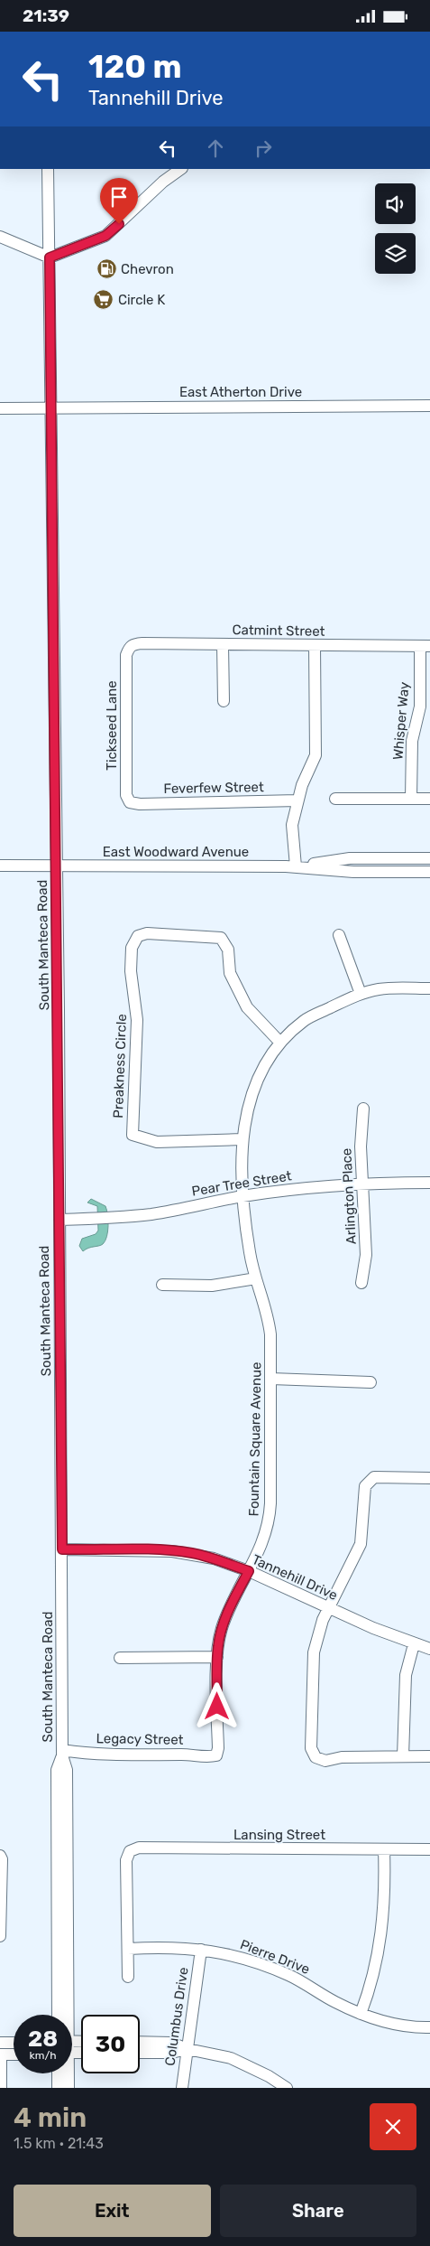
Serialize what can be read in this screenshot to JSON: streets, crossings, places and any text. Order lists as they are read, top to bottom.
{
  "streets": {
    "street": [
      "East Atherton Drive",
      "Catmint Street",
      "Whisper Way",
      "Tickseed Lane",
      "Feverfew Street",
      "East Woodward Avenue",
      "South Manteca Road",
      "Preakness Circle",
      "Pear Tree Street",
      "Arlington Place",
      "Fountain Square Avenue",
      "Tannehill Drive",
      "Legacy Street",
      "Lansing Street",
      "Pierre Drive",
      "Columbus Drive"
    ]
  },
  "crossings": [
    ["East Atherton Drive", "South Manteca Road"],
    ["Catmint Street", "Whisper Way"],
    ["Catmint Street", "Tickseed Lane"],
    ["Tickseed Lane", "Feverfew Street"],
    ["East Woodward Avenue", "South Manteca Road"],
    ["South Manteca Road", "Pear Tree Street"],
    ["South Manteca Road", "Tannehill Drive"],
    ["South Manteca Road", "Legacy Street"],
    ["Preakness Circle", "Fountain Square Avenue"],
    ["Pear Tree Street", "Arlington Place"],
    ["Pear Tree Street", "Fountain Square Avenue"],
    ["Fountain Square Avenue", "Tannehill Drive"],
    ["Fountain Square Avenue", "Legacy Street"],
    ["Lansing Street", "Pierre Drive"],
    ["Pierre Drive", "Columbus Drive"]
  ],
  "places": {
    "fuel station": ["Chevron"],
    "supermarket": ["Circle K"]
  },
  "page": {
    "status": "21:39",
    "turn": ["120 m", "Tannehill Drive"],
    "speed": "28 km/h",
    "limit": "30",
    "heading": ["4 min", "1.5 km · 21:43"],
    "buttons": ["Exit", "Share"]
  }
}
